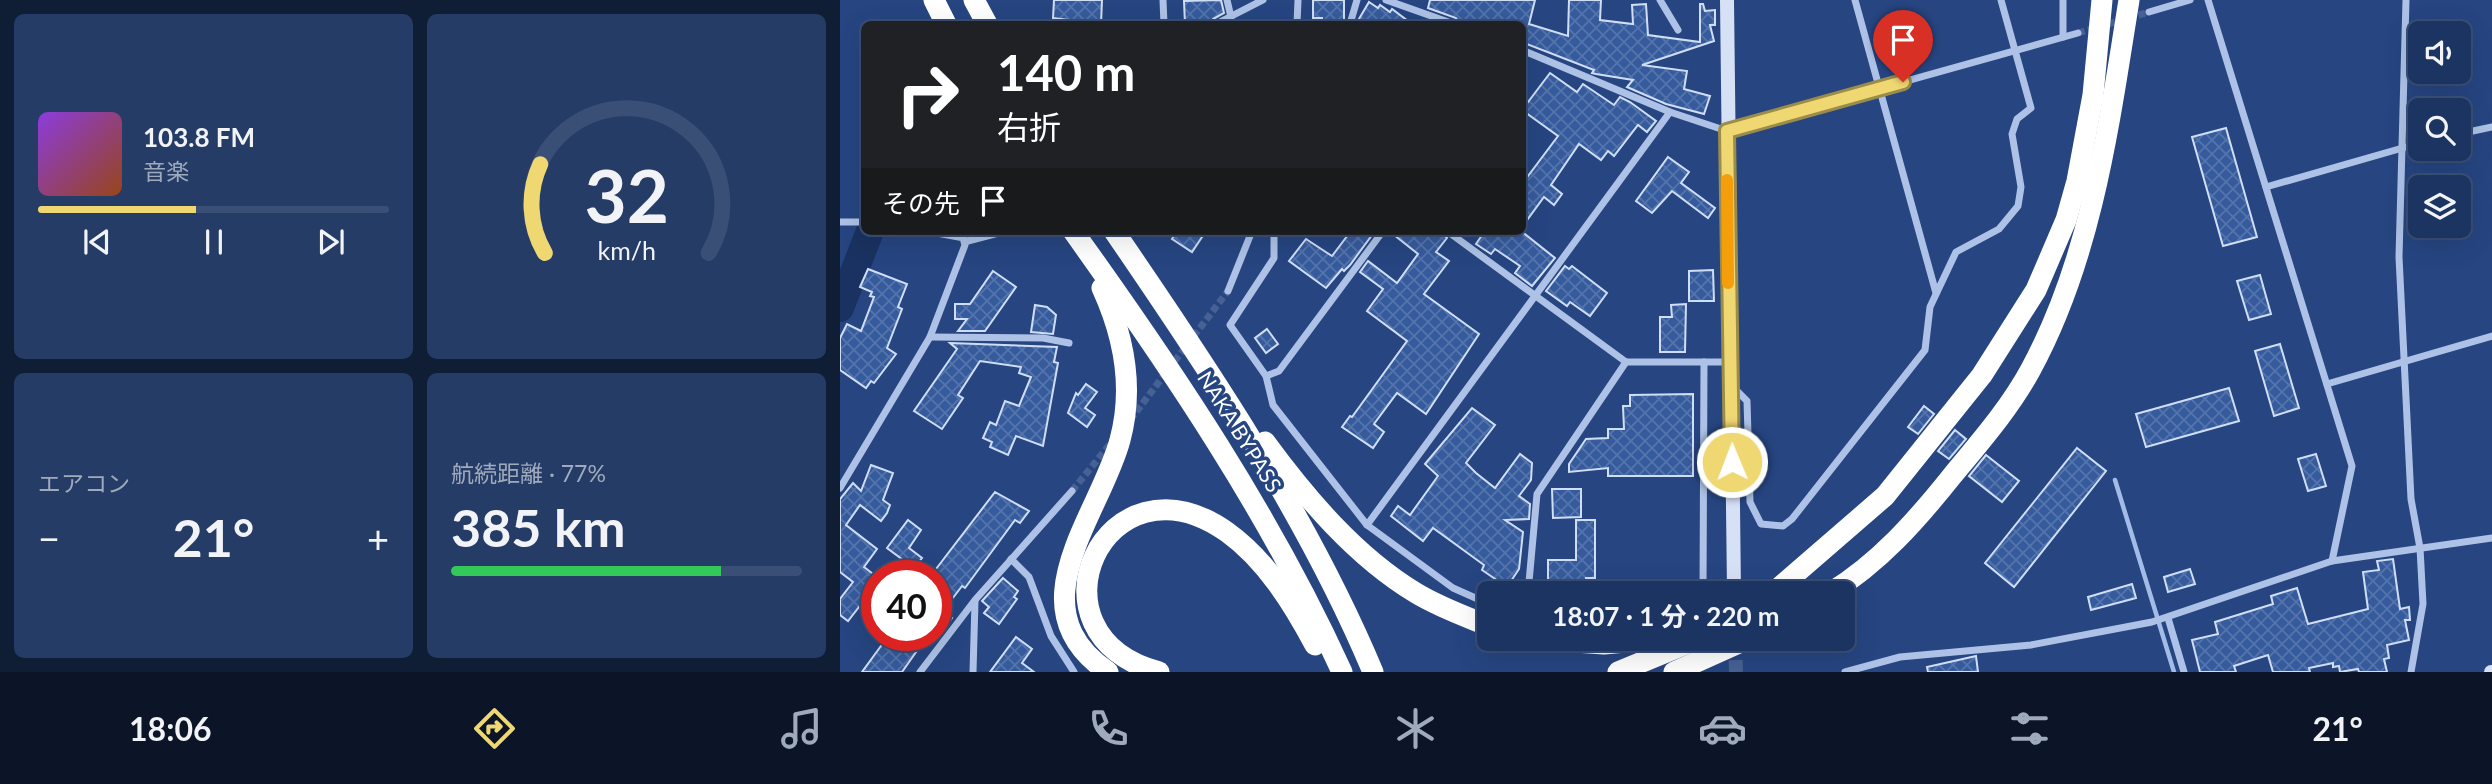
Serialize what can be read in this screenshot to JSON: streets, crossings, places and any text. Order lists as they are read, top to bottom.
{
  "streets": {
    "highway": ["NAKA BYPASS"]
  },
  "page": {
    "turn": ["140 m", "右折"],
    "song": ["103.8 FM", "音楽"],
    "then": "その先",
    "tile": [
      "エアコン",
      ["航続距離 · 77%", "385 km"]
    ],
    "heat": ["−", "21°", "+"],
    "limit": "40",
    "trip": "18:07 · 1 分 · 220 m",
    "tabs": ["18:06", "21°"],
    "gauge": ["32", "km/h"]
  }
}
